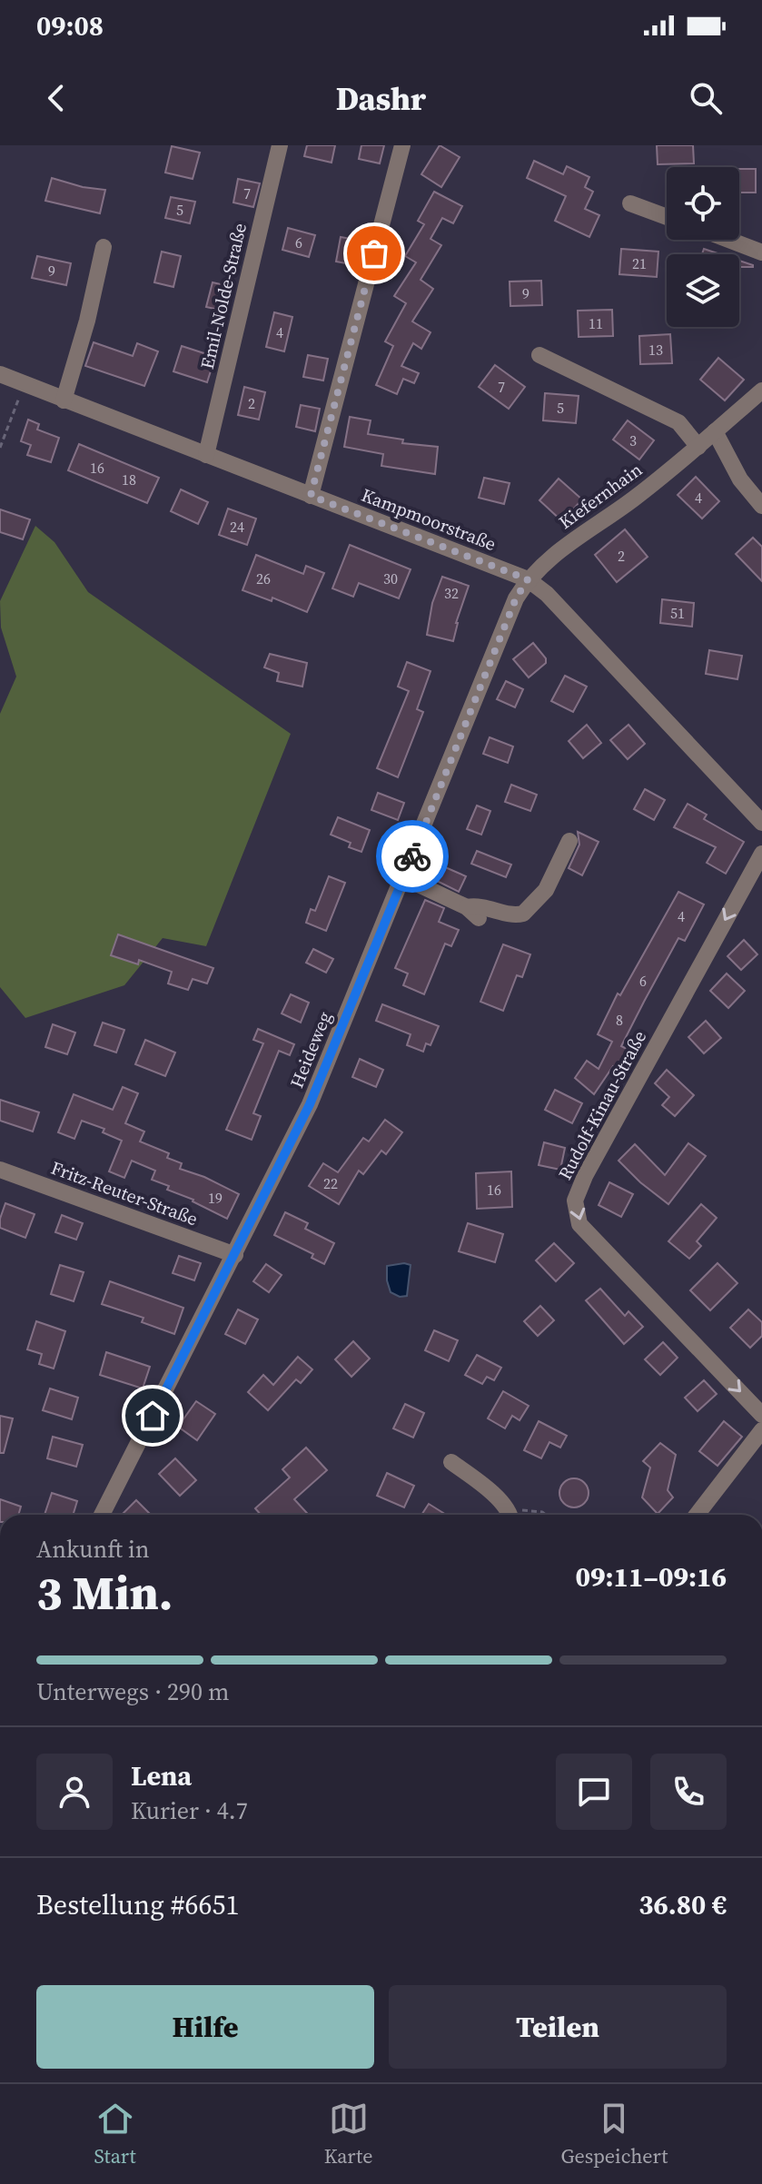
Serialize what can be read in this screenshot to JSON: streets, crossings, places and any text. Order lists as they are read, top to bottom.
{
  "streets": {
    "street": [
      "Emil-Nolde-Straße",
      "Kiefernhain",
      "Kampmoorstraße",
      "Heideweg",
      "Rudolf-Kinau-Straße",
      "Fritz-Reuter-Straße"
    ]
  },
  "crossings": [
    ["Emil-Nolde-Straße", "Kampmoorstraße"],
    ["Kiefernhain", "Kampmoorstraße"],
    ["Kiefernhain", "Heideweg"],
    ["Kampmoorstraße", "Heideweg"],
    ["Heideweg", "Fritz-Reuter-Straße"]
  ],
  "one_way": ["Rudolf-Kinau-Straße"],
  "house_numbers": [
    "7",
    "5",
    "6",
    "21",
    "9",
    "9",
    "11",
    "4",
    "13",
    "7",
    "2",
    "5",
    "3",
    "16",
    "18",
    "4",
    "24",
    "2",
    "26",
    "30",
    "32",
    "51",
    "4",
    "6",
    "8",
    "22",
    "16",
    "19"
  ],
  "page": {
    "status": "09:08",
    "header": "Dashr",
    "heading": ["3 Min.", "Ankunft in", "09:11–09:16"],
    "panel": [
      "Lena",
      "Kurier · 4.7",
      "Bestellung #6651",
      "36.80 €"
    ],
    "bar": "Unterwegs · 290 m",
    "buttons": ["Hilfe", "Teilen"],
    "tabs": ["Start", "Karte", "Gespeichert"]
  }
}
